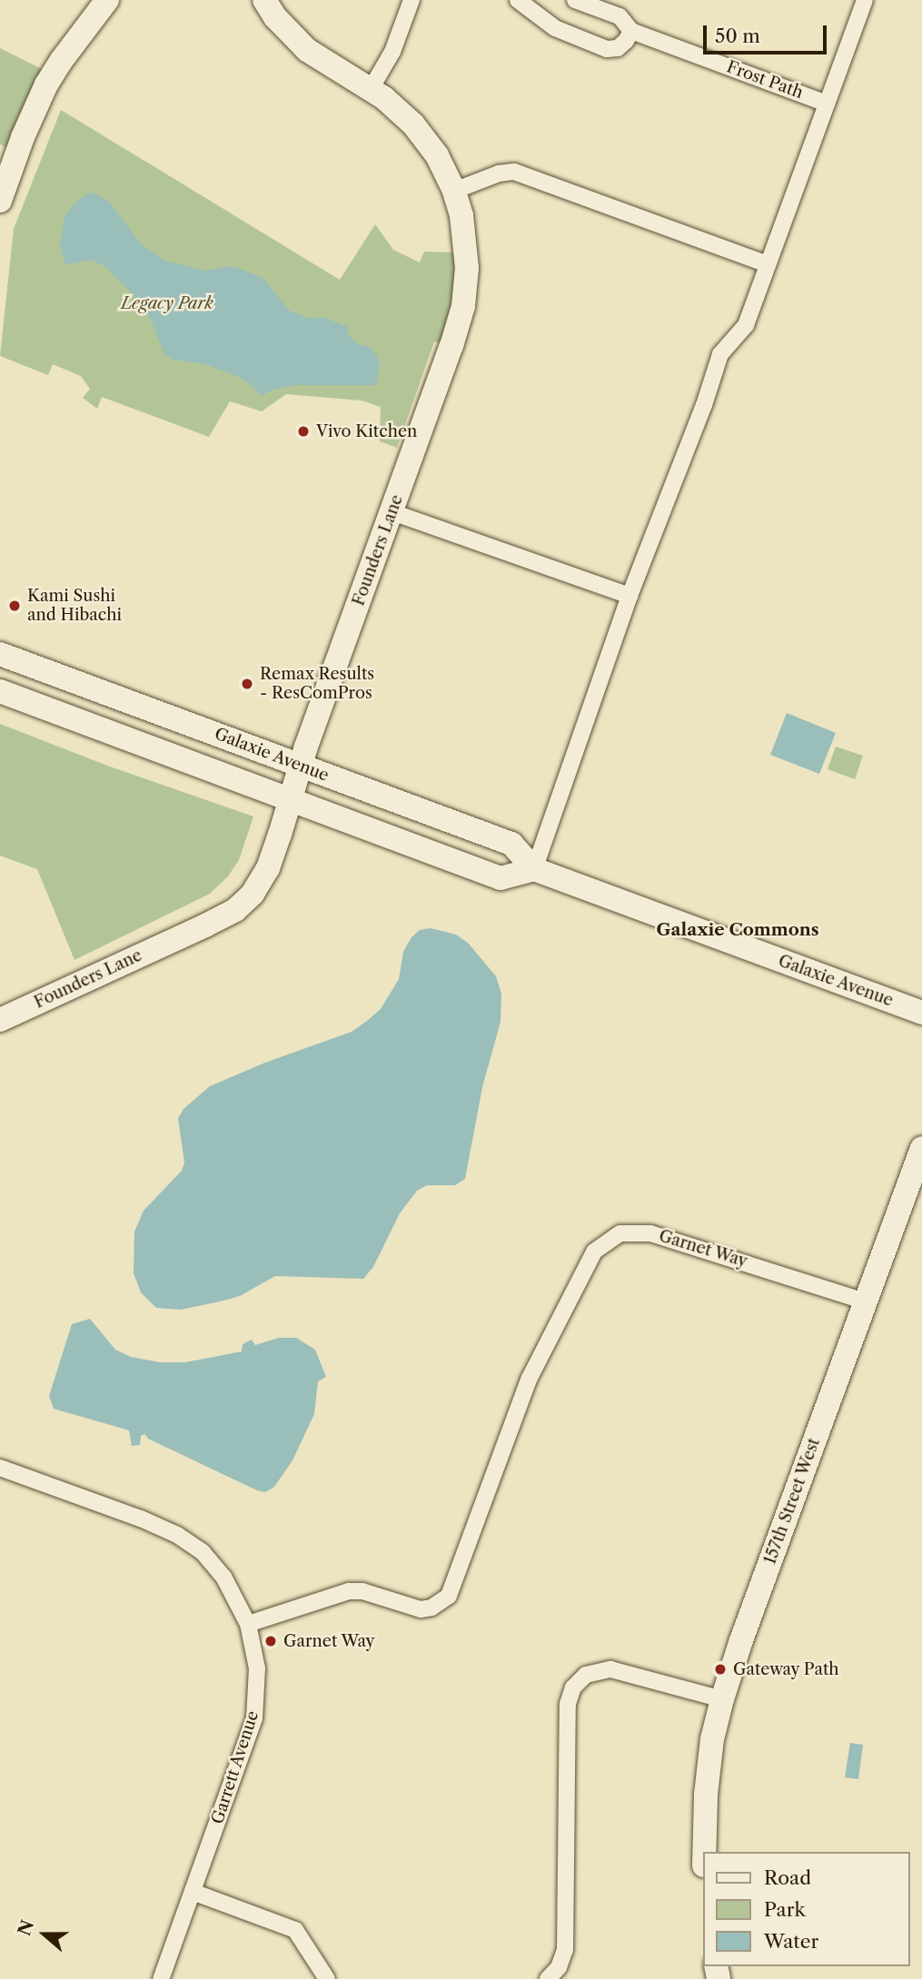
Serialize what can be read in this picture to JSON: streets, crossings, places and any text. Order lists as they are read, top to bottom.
{
  "streets": {
    "street": [
      "Frost Path",
      "Founders Lane",
      "Galaxie Avenue",
      "Garnet Way",
      "157th Street West",
      "Garrett Avenue"
    ]
  },
  "crossings": [
    ["Founders Lane", "Galaxie Avenue"],
    ["Garnet Way", "157th Street West"],
    ["Garnet Way", "Garrett Avenue"]
  ],
  "districts": ["Galaxie Commons"],
  "parks": ["Legacy Park"],
  "places": [
    "Vivo Kitchen",
    "Kami Sushi and Hibachi",
    "Remax Results - ResComPros",
    "Garnet Way",
    "Gateway Path"
  ],
  "legend": ["Road", "Park", "Water"],
  "scale_bar": "50 m",
  "north": "left"
}
